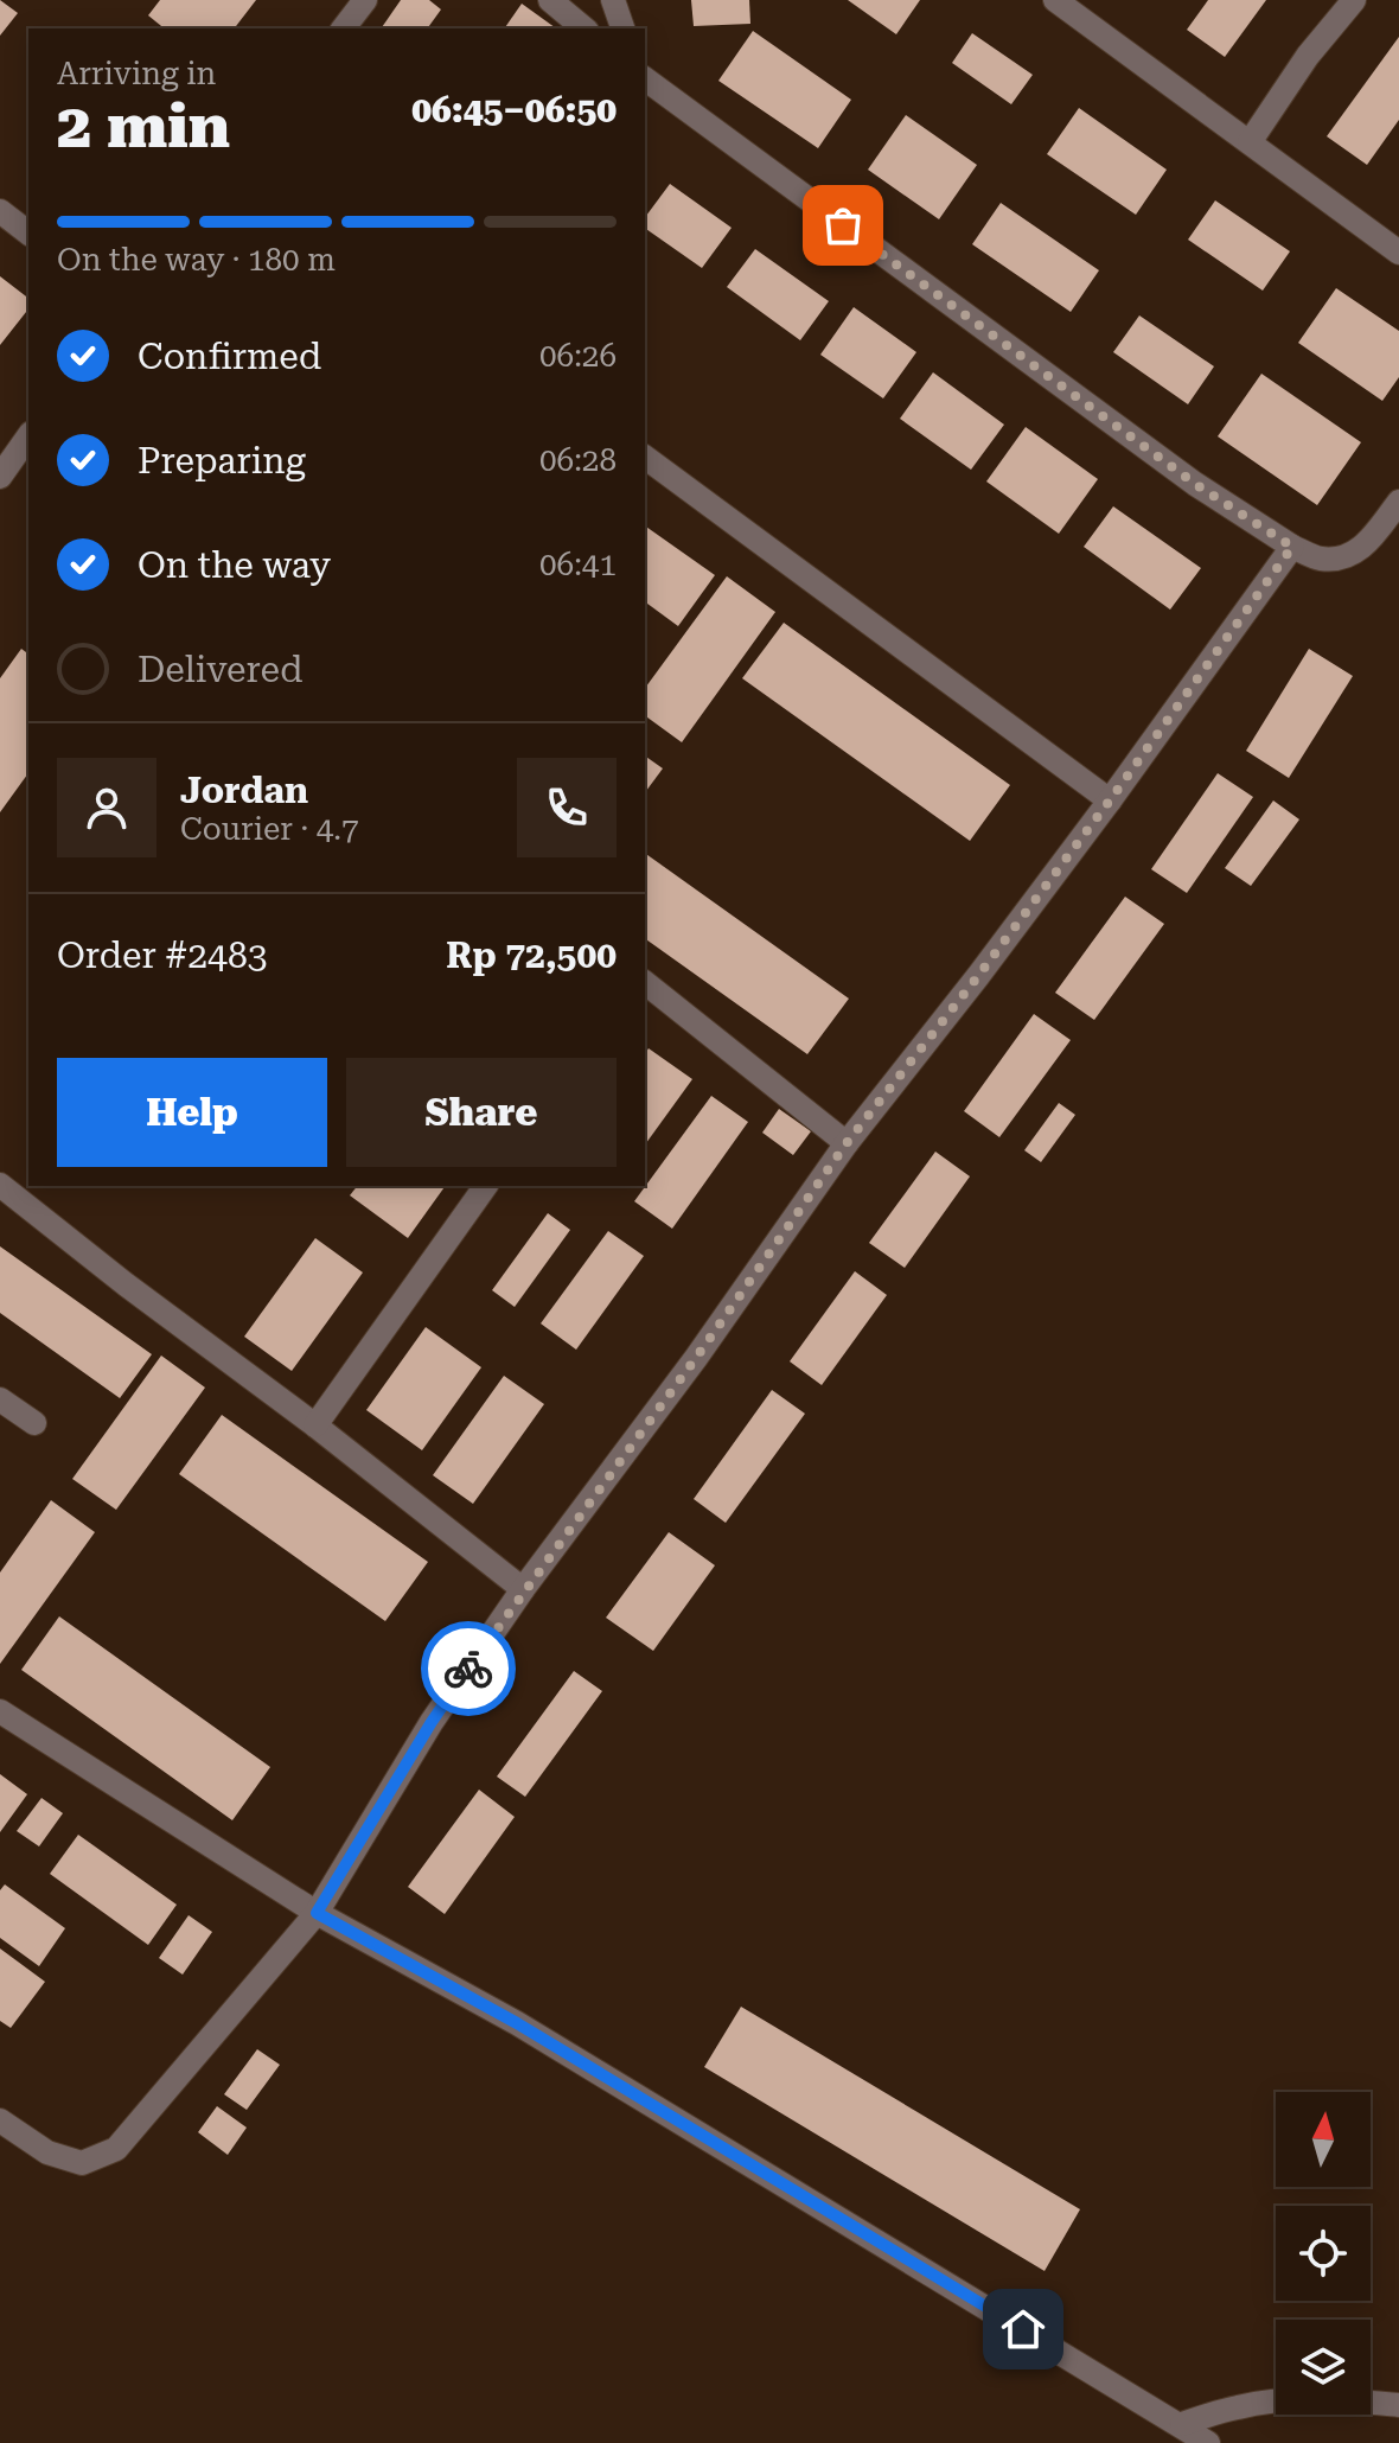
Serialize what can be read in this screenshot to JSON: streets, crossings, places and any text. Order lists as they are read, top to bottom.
{
  "north": "top",
  "page": {
    "heading": ["2 min", "Arriving in", "06:45–06:50"],
    "panel": [
      "Jordan",
      "Courier · 4.7",
      "Order #2483",
      "Rp 72,500"
    ],
    "bar": "On the way · 180 m",
    "list": [
      ["Confirmed", "06:26"],
      ["Preparing", "06:28"],
      ["On the way", "06:41"],
      "Delivered"
    ],
    "buttons": ["Help", "Share"]
  }
}
